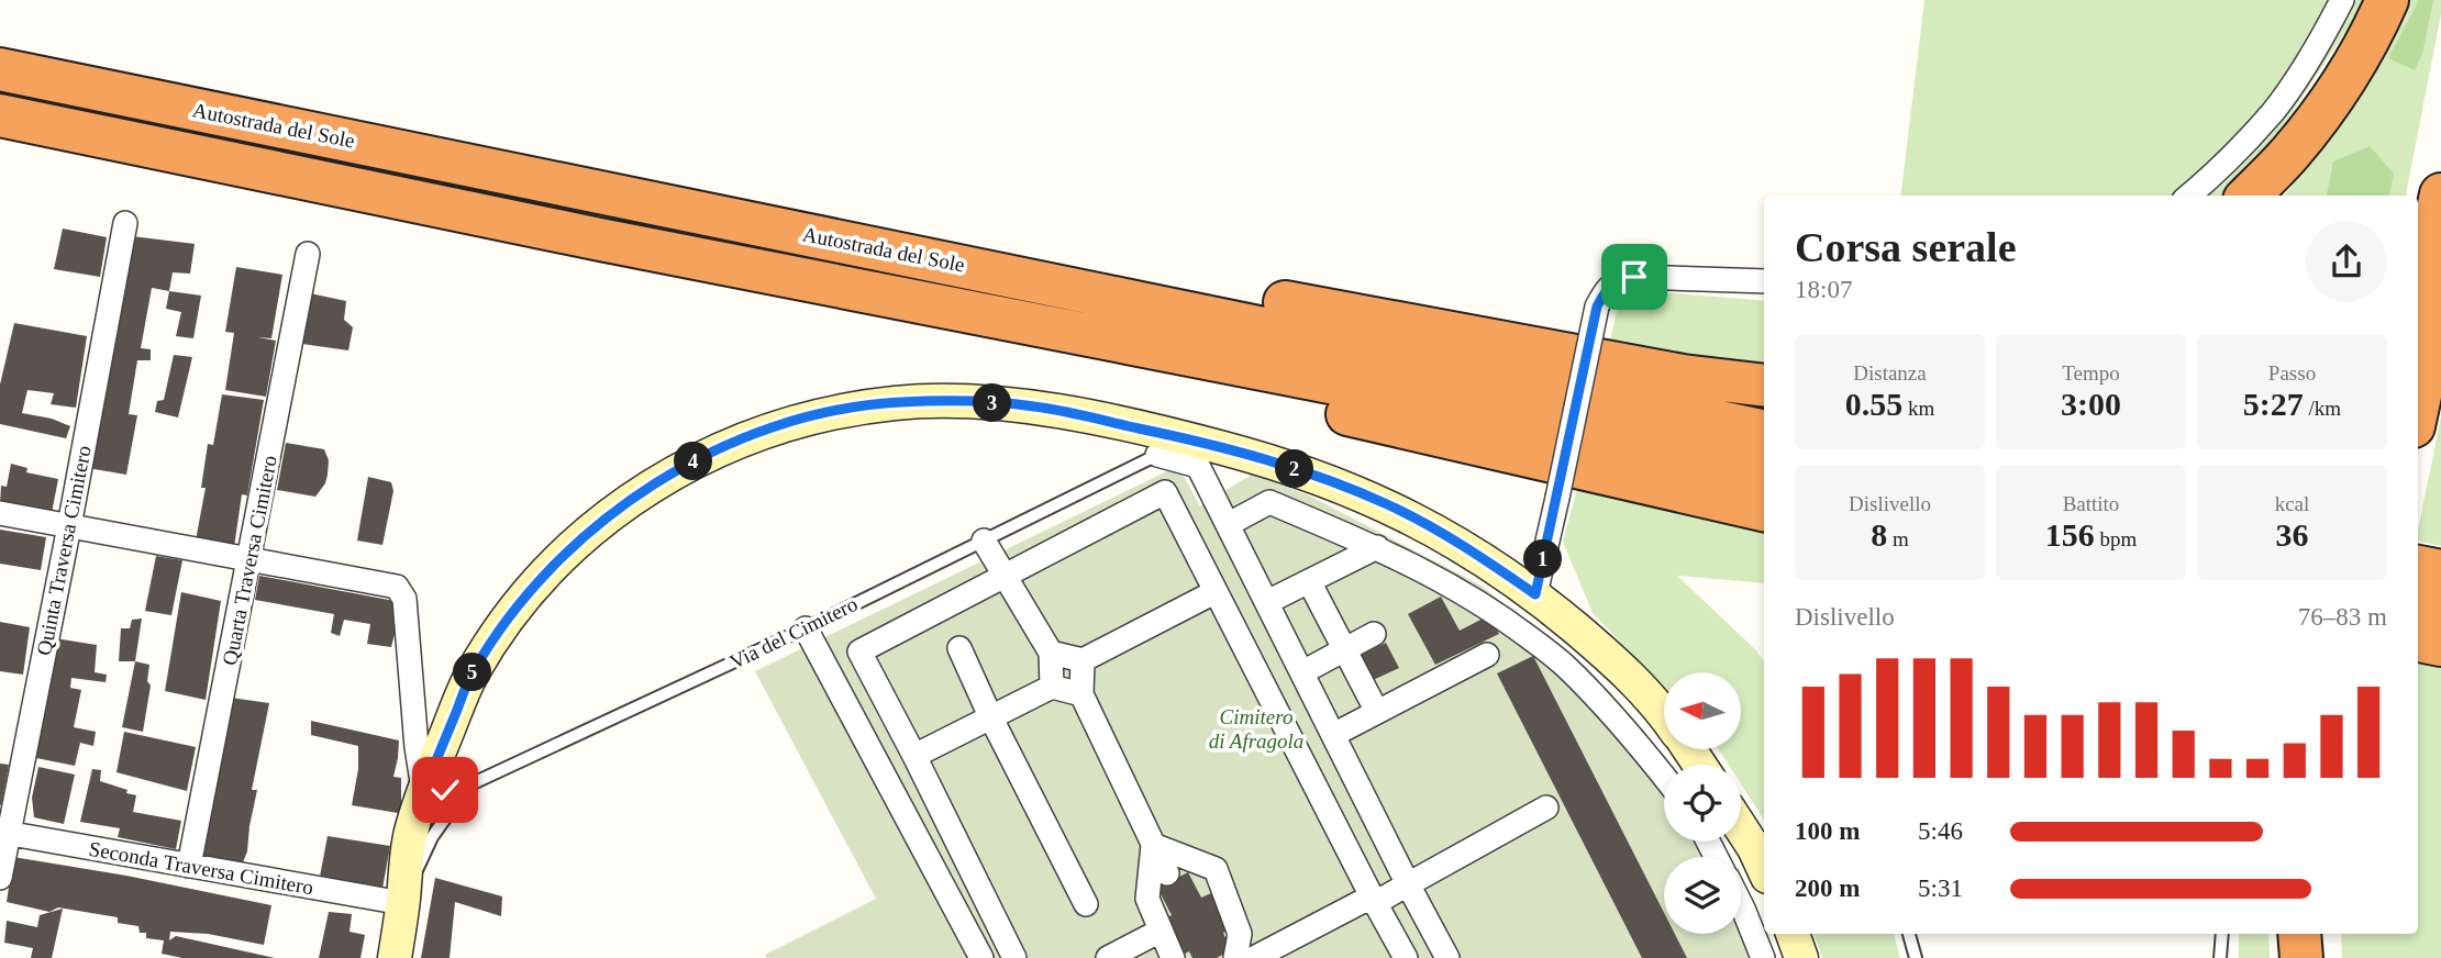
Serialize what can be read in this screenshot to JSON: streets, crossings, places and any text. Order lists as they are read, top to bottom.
{
  "streets": {
    "highway": ["Autostrada del Sole"],
    "street": ["Quinta Traversa Cimitero", "Quarta Traversa Cimitero", "Seconda Traversa Cimitero"],
    "lane": ["Via del Cimitero"]
  },
  "crossings": [
    ["Quinta Traversa Cimitero", "Seconda Traversa Cimitero"],
    ["Quarta Traversa Cimitero", "Seconda Traversa Cimitero"]
  ],
  "parks": ["Cimitero di Afragola"],
  "north": "left",
  "page": {
    "heading": ["Corsa serale", "18:07"],
    "stats": [
      ["Distanza", "0.55 km"],
      ["Tempo", "3:00"],
      ["Passo", "5:27 /km"],
      ["Dislivello", "8 m"],
      ["Battito", "156 bpm"],
      ["kcal", "36"]
    ],
    "pins": [
      "3",
      "4",
      "2",
      "1",
      "5"
    ],
    "chart": ["Dislivello", "76–83 m"],
    "list": [
      {
        "name": "100 m",
        "note": "5:46"
      },
      {
        "name": "200 m",
        "note": "5:31"
      }
    ]
  }
}
